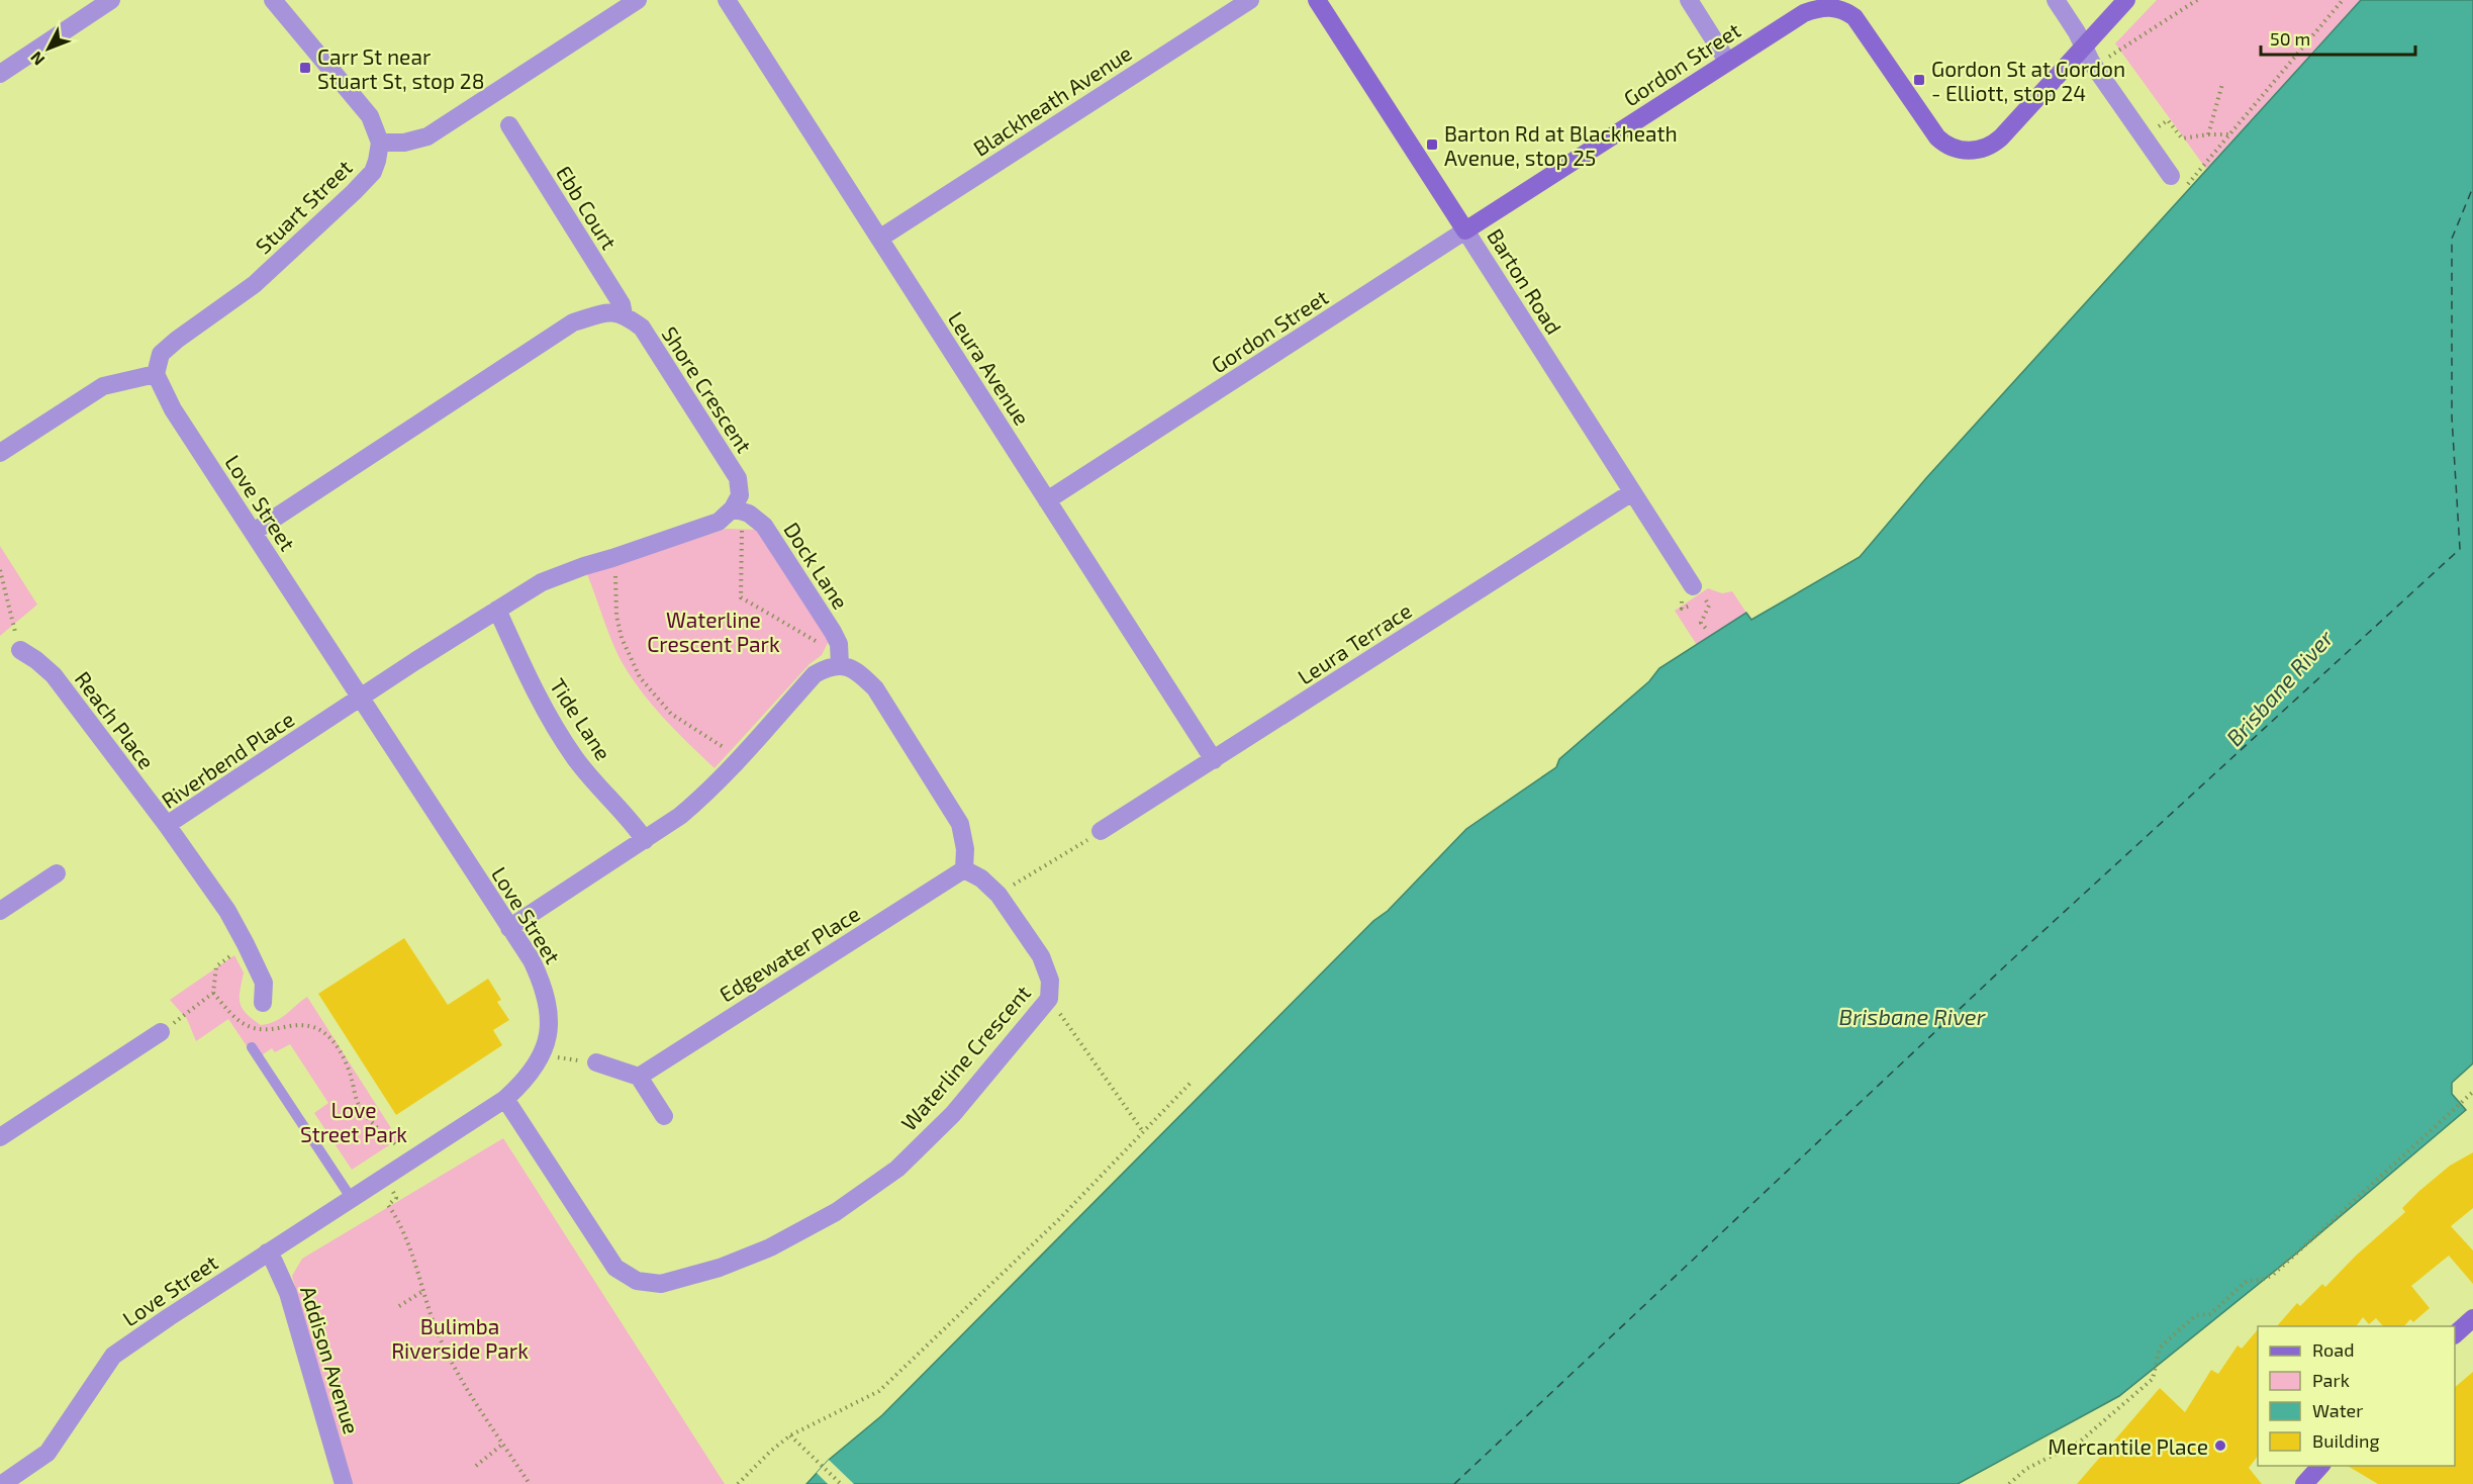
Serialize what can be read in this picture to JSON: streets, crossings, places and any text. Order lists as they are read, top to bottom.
{
  "streets": {
    "street": [
      "Gordon Street",
      "Blackheath Avenue",
      "Stuart Street",
      "Ebb Court",
      "Barton Road",
      "Leura Avenue",
      "Shore Crescent",
      "Love Street",
      "Dock Lane",
      "Leura Terrace",
      "Tide Lane",
      "Reach Place",
      "Riverbend Place",
      "Edgewater Place",
      "Waterline Crescent",
      "Addison Avenue"
    ]
  },
  "crossings": [
    ["Gordon Street", "Barton Road"],
    ["Gordon Street", "Leura Avenue"],
    ["Blackheath Avenue", "Leura Avenue"],
    ["Stuart Street", "Love Street"],
    ["Ebb Court", "Shore Crescent"],
    ["Barton Road", "Leura Terrace"],
    ["Leura Avenue", "Leura Terrace"],
    ["Shore Crescent", "Dock Lane"],
    ["Love Street", "Riverbend Place"],
    ["Love Street", "Waterline Crescent"],
    ["Love Street", "Addison Avenue"],
    ["Reach Place", "Riverbend Place"],
    ["Edgewater Place", "Waterline Crescent"]
  ],
  "water": ["Brisbane River"],
  "parks": ["Waterline Crescent Park", "Love Street Park", "Bulimba Riverside Park"],
  "places": {
    "transit": ["Carr St near Stuart St, stop 28", "Gordon St at Gordon - Elliott, stop 24", "Barton Rd at Blackheath Avenue, stop 25"],
    "other": ["Mercantile Place"]
  },
  "legend": [
    "Road",
    "Park",
    "Water",
    "Building"
  ],
  "scale_bar": "50 m",
  "north": "bottom left"
}
